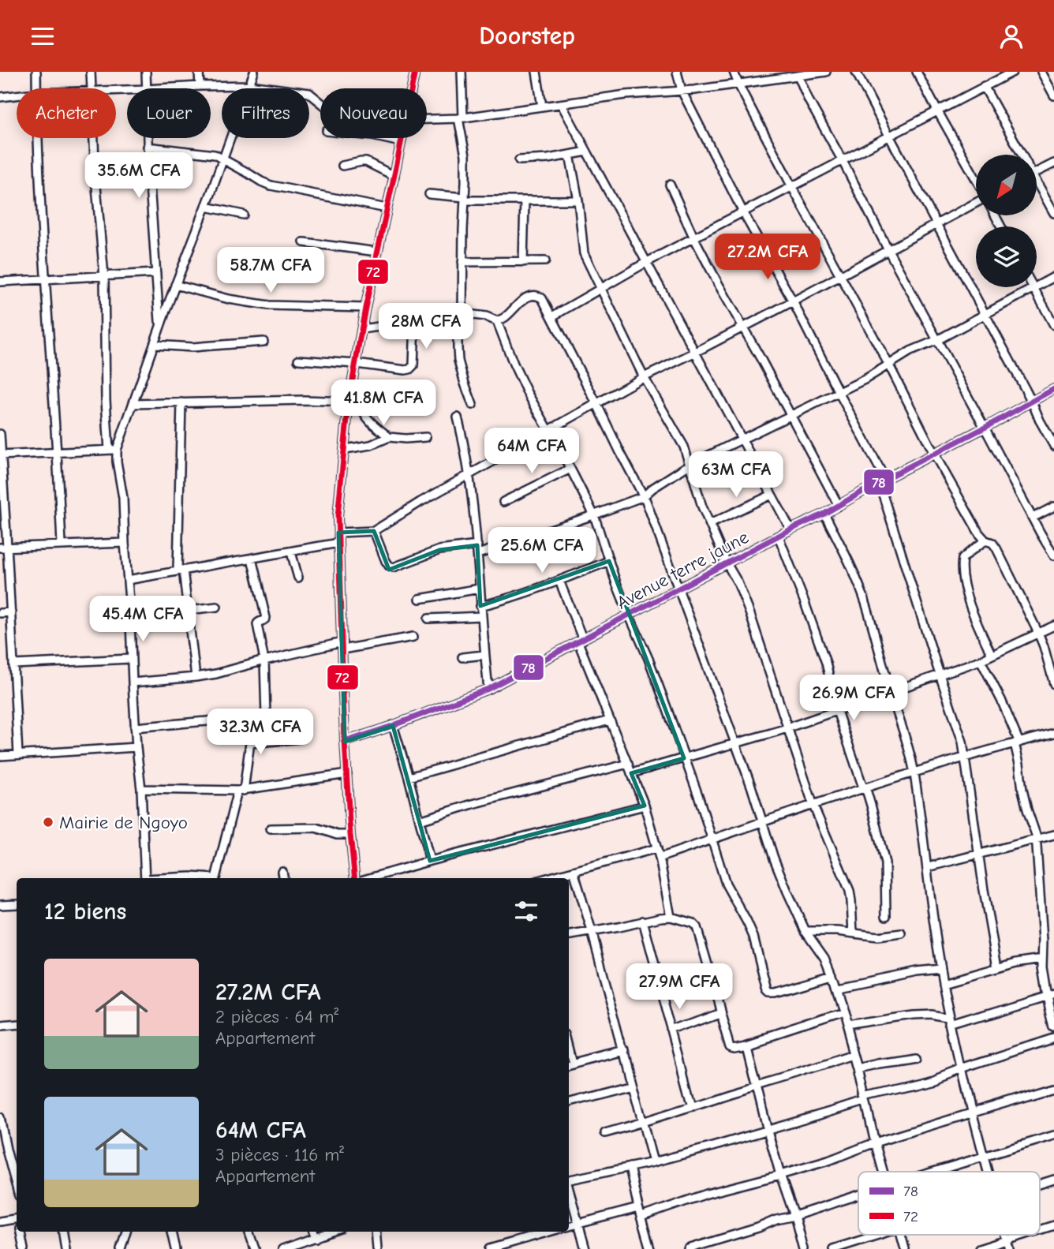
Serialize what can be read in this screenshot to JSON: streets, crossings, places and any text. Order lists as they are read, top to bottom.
{
  "streets": {
    "street": ["Avenue terre jaune"]
  },
  "places": ["Mairie de Ngoyo"],
  "lines": ["transit line 72", "transit line 78"],
  "legend": ["78", "72"],
  "north": "bottom left",
  "page": {
    "header": "Doorstep",
    "chip": [
      "Acheter",
      "Louer",
      "Filtres",
      "Nouveau"
    ],
    "price": [
      "35.6M CFA",
      "27.2M CFA",
      "58.7M CFA",
      "28M CFA",
      "41.8M CFA",
      "64M CFA",
      "63M CFA",
      "25.6M CFA",
      "45.4M CFA",
      "26.9M CFA",
      "32.3M CFA",
      "27.9M CFA"
    ],
    "heading": "12 biens",
    "list": [
      {
        "name": "27.2M CFA",
        "note": "2 pièces · 64 m² · Appartement"
      },
      {
        "name": "64M CFA",
        "note": "3 pièces · 116 m² · Appartement"
      }
    ]
  }
}
